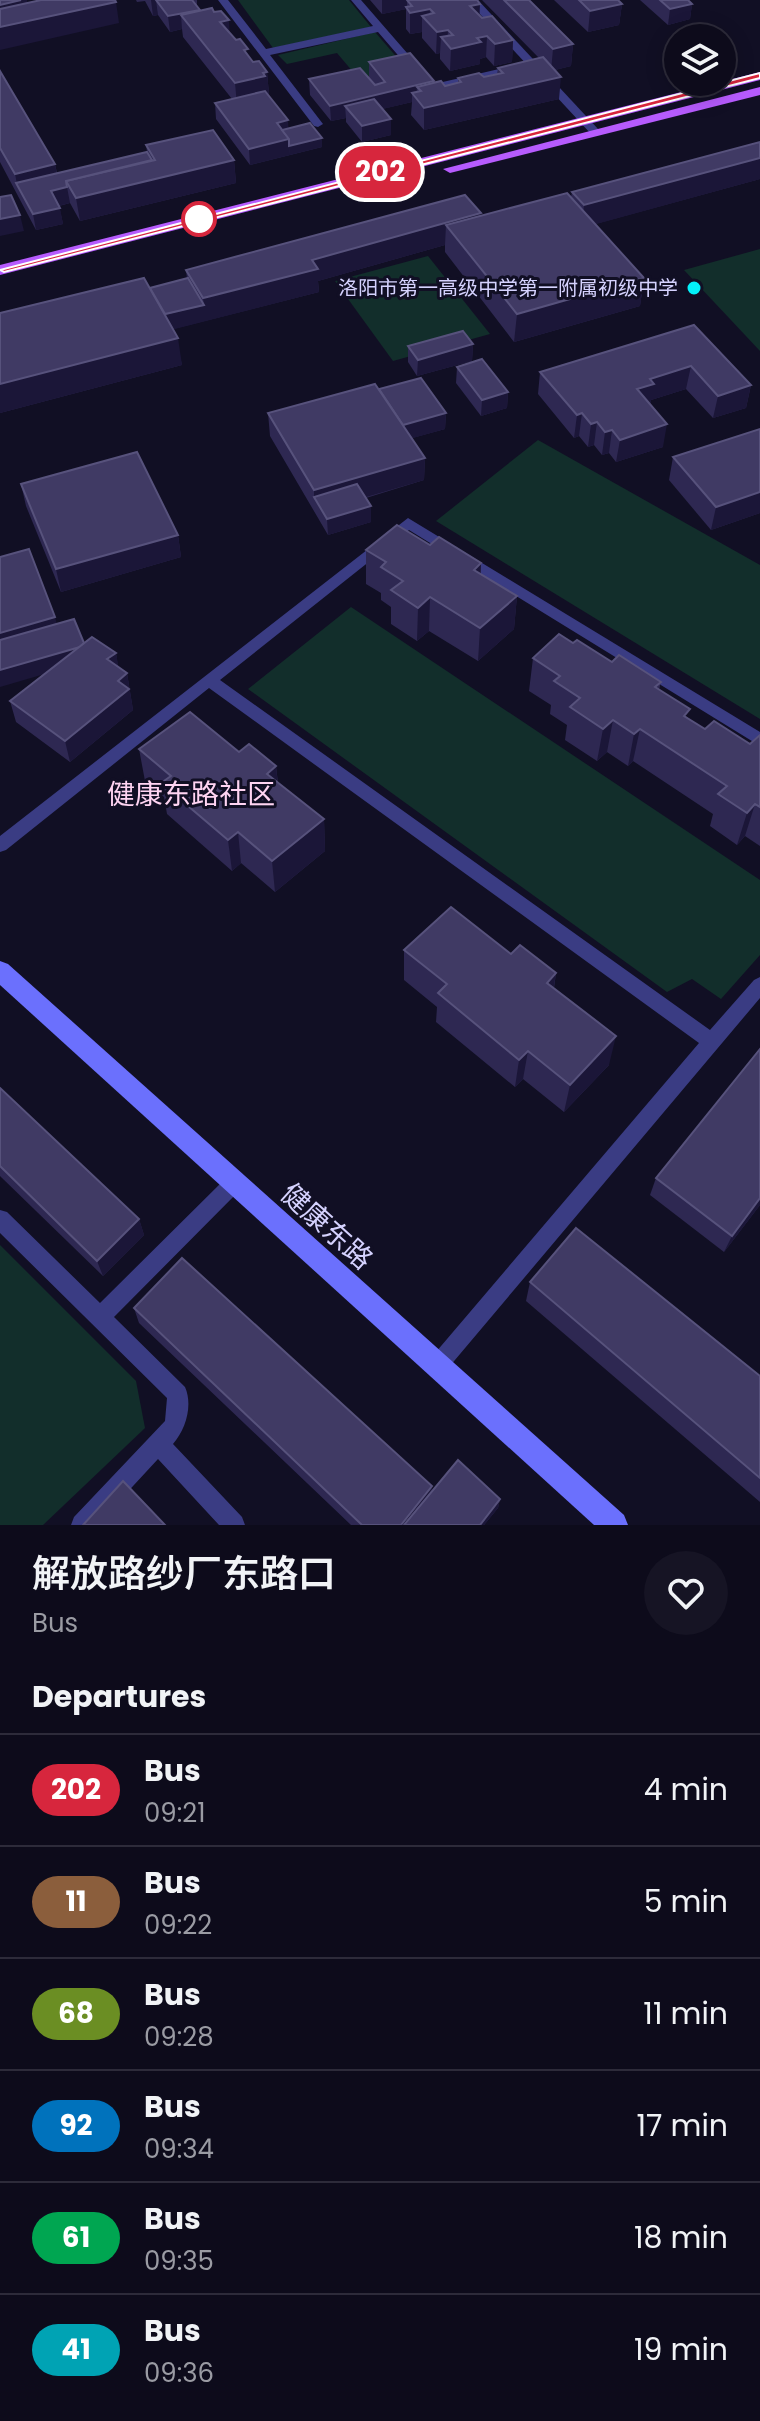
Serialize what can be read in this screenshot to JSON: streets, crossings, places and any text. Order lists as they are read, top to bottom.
{
  "streets": {
    "street": ["健康东路"]
  },
  "districts": ["健康东路社区"],
  "places": ["洛阳市第一高级中学第一附属初级中学"],
  "lines": ["bus line 202"],
  "page": {
    "on_map": "202",
    "heading": [
      ["解放路纱厂东路口", "Bus"],
      "Departures"
    ],
    "list": [
      {
        "mark": "202",
        "name": "Bus",
        "note": "09:21",
        "value": "4 min"
      },
      {
        "mark": "11",
        "name": "Bus",
        "note": "09:22",
        "value": "5 min"
      },
      {
        "mark": "68",
        "name": "Bus",
        "note": "09:28",
        "value": "11 min"
      },
      {
        "mark": "92",
        "name": "Bus",
        "note": "09:34",
        "value": "17 min"
      },
      {
        "mark": "61",
        "name": "Bus",
        "note": "09:35",
        "value": "18 min"
      },
      {
        "mark": "41",
        "name": "Bus",
        "note": "09:36",
        "value": "19 min"
      }
    ]
  }
}
